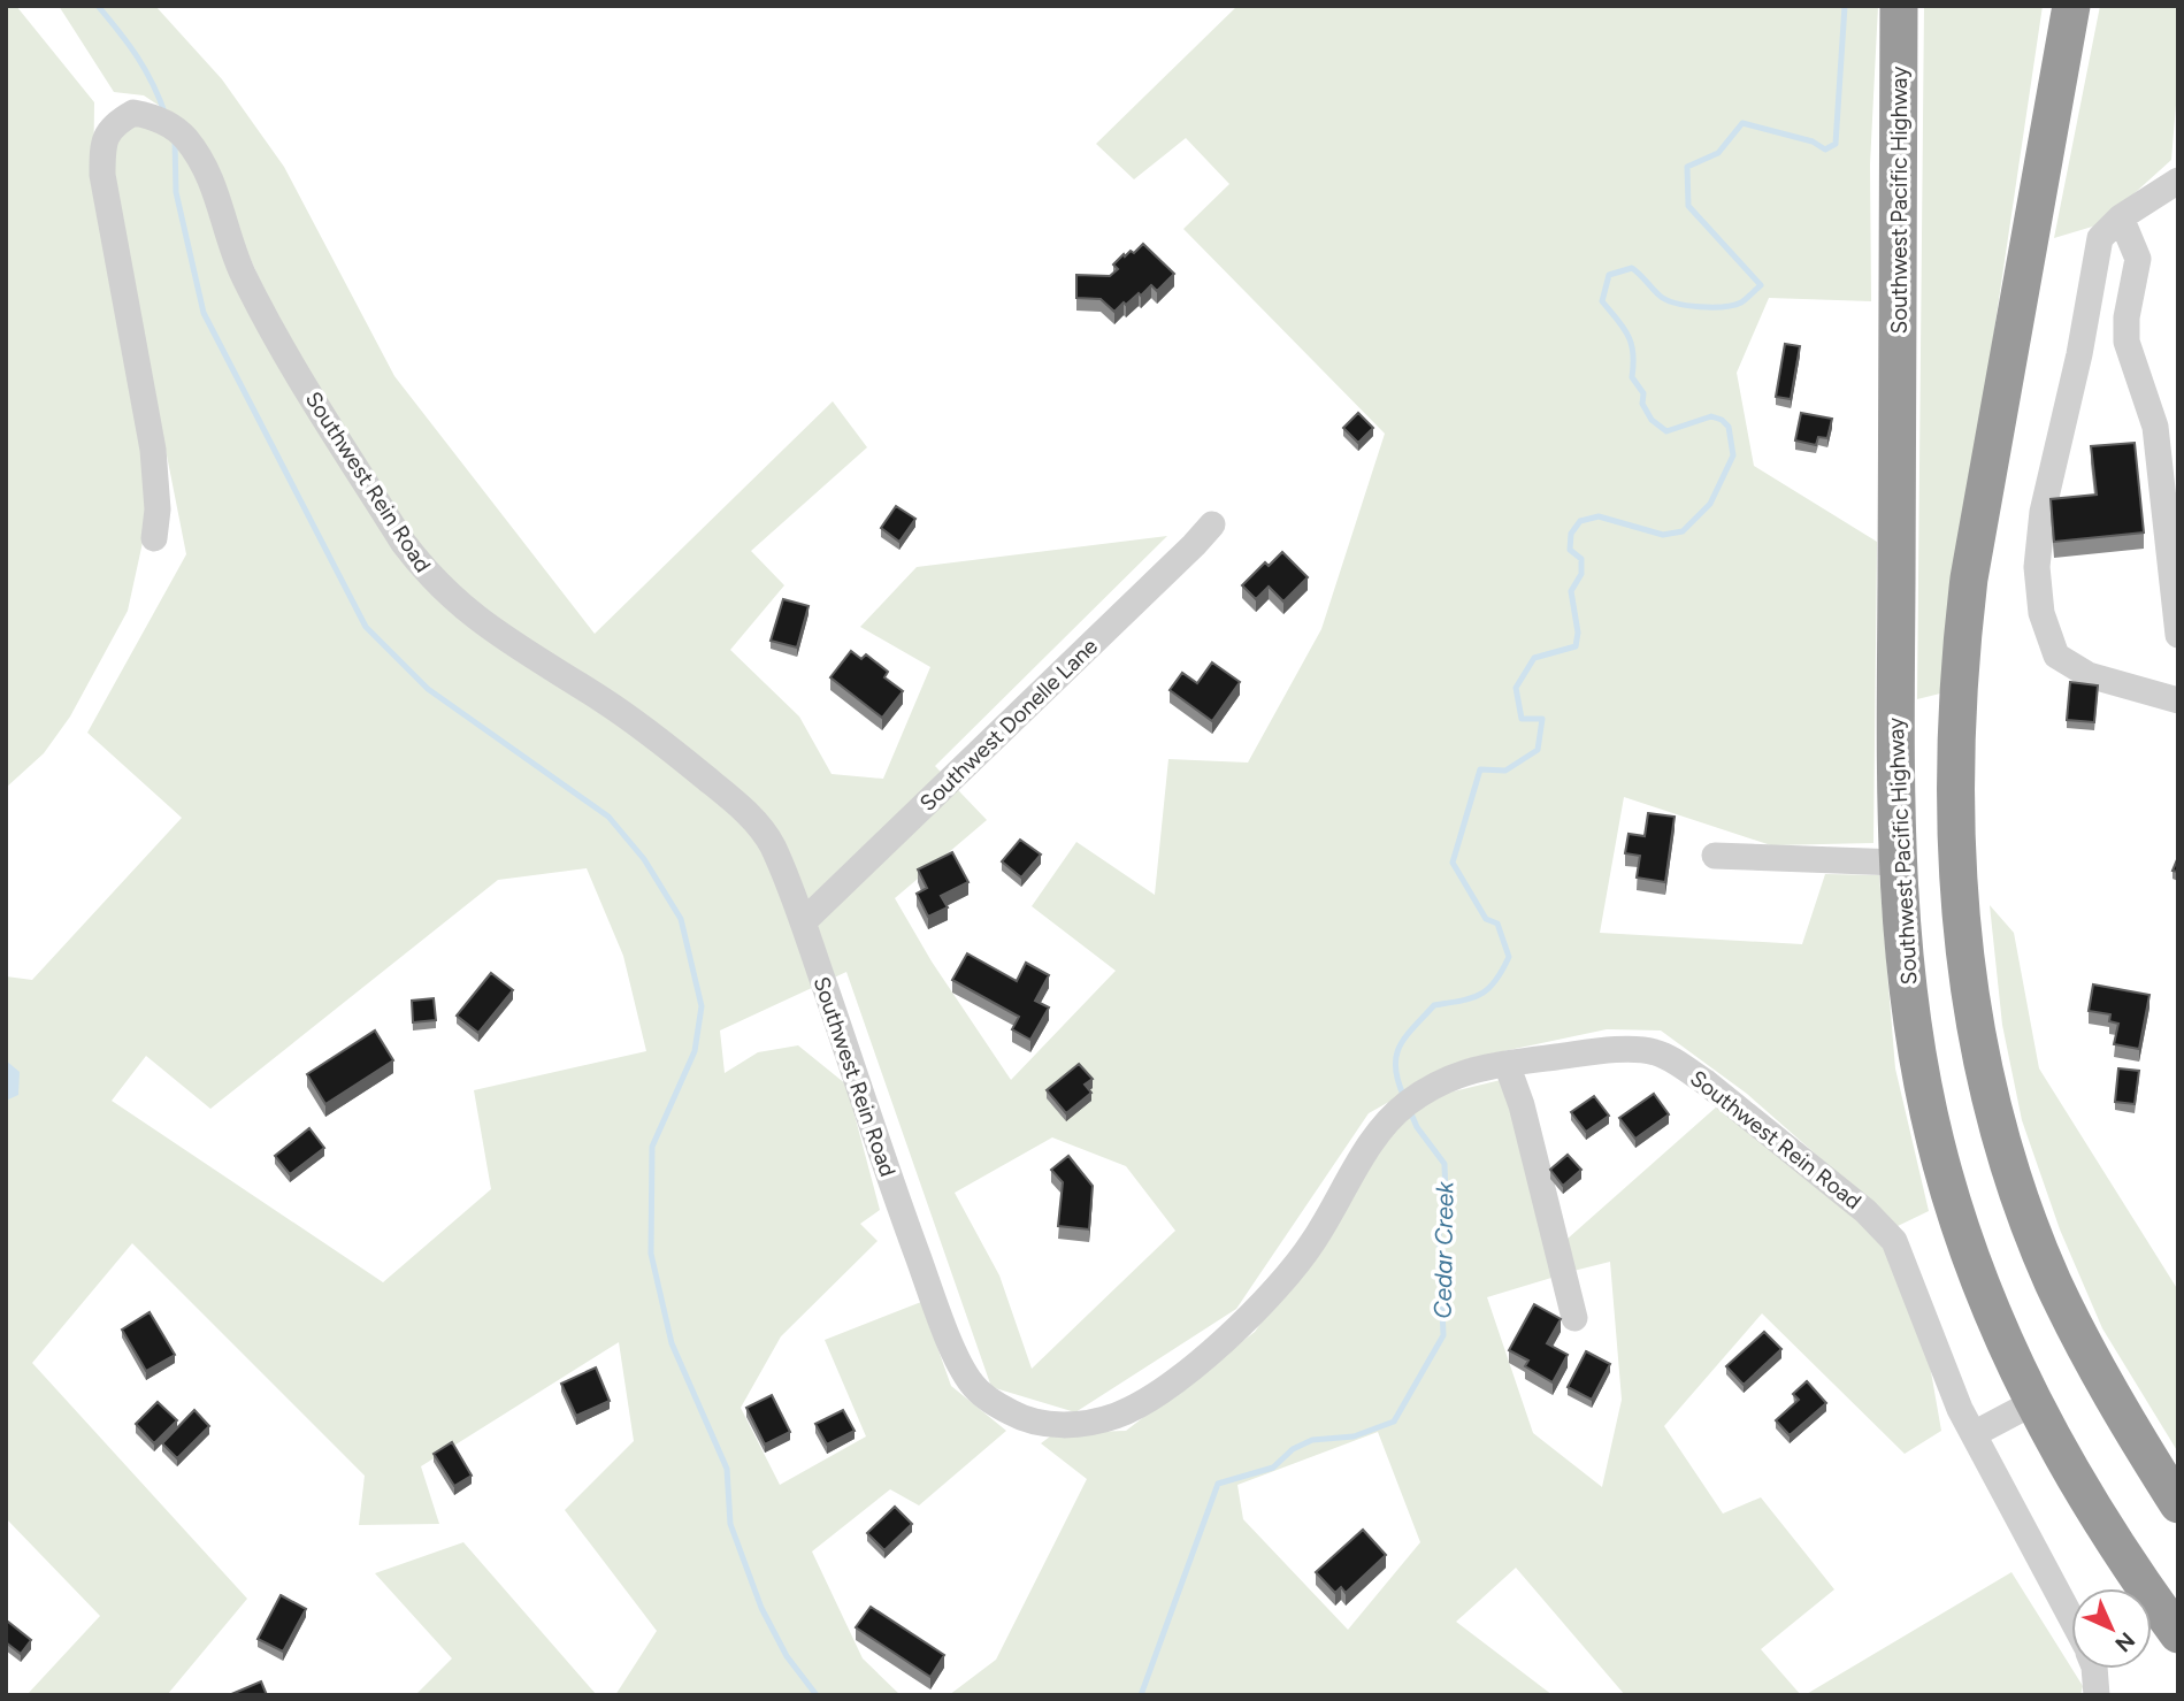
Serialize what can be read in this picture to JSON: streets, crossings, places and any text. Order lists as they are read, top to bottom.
{
  "streets": {
    "highway": ["Southwest Pacific Highway"],
    "street": ["Southwest Rein Road", "Southwest Donelle Lane"]
  },
  "crossings": [
    ["Southwest Rein Road", "Southwest Donelle Lane"]
  ],
  "water": ["Cedar Creek"],
  "north": "bottom right"
}
